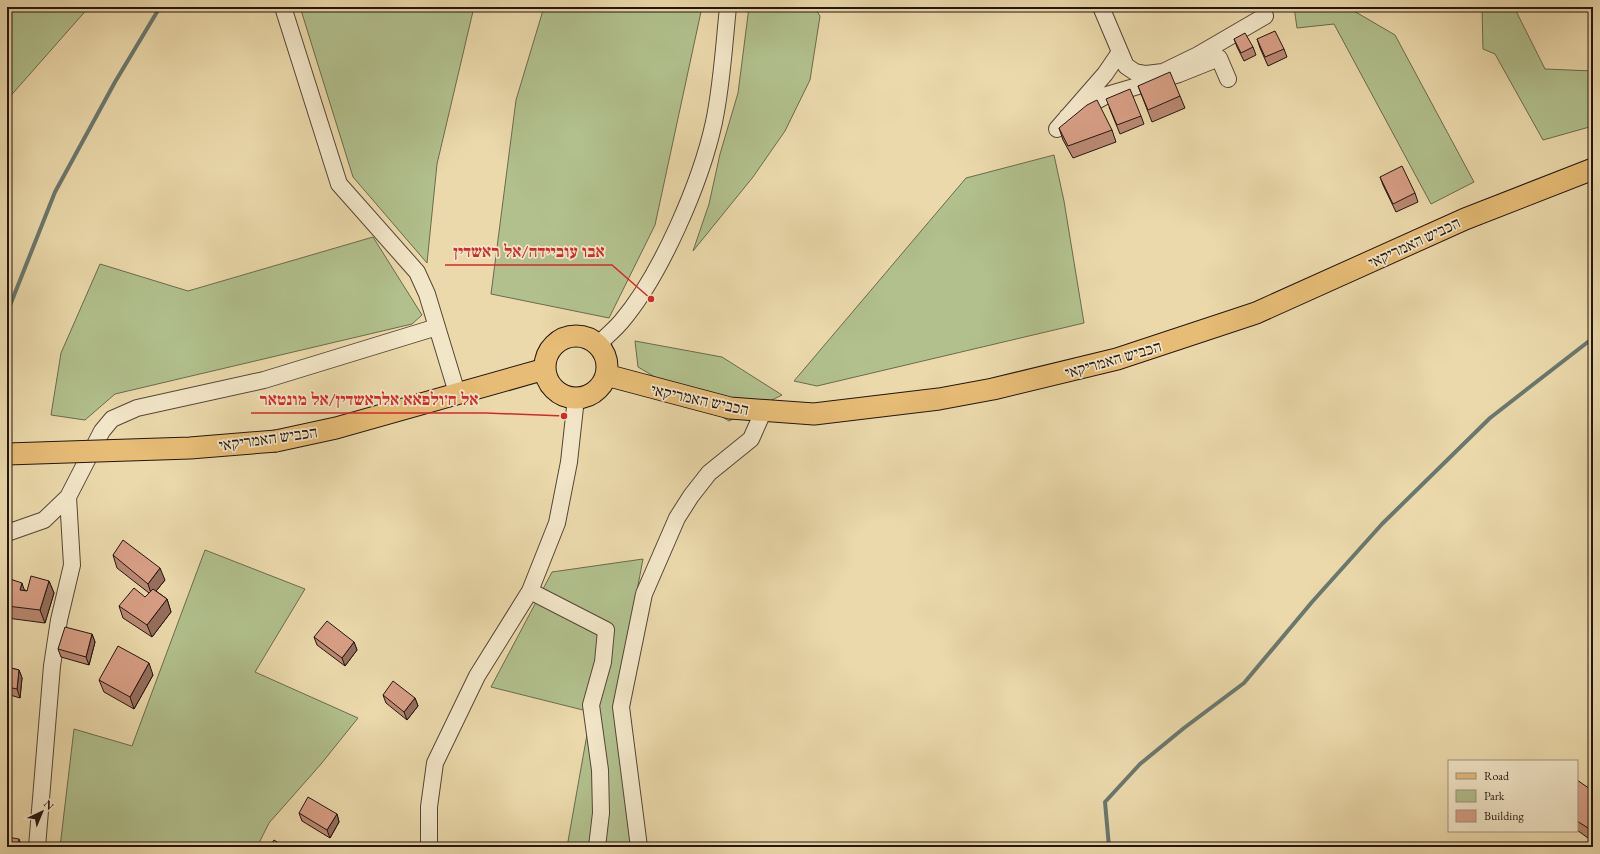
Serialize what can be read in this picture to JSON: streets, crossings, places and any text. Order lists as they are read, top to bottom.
{
  "streets": {
    "main road": ["הכביש האמריקאי"]
  },
  "places": ["אבו עוביידה/אל ראשדין", "אל ח׳ולפאא אלראשדין/אל מונטאר"],
  "legend": ["Road", "Park", "Building"],
  "north": "top right"
}
